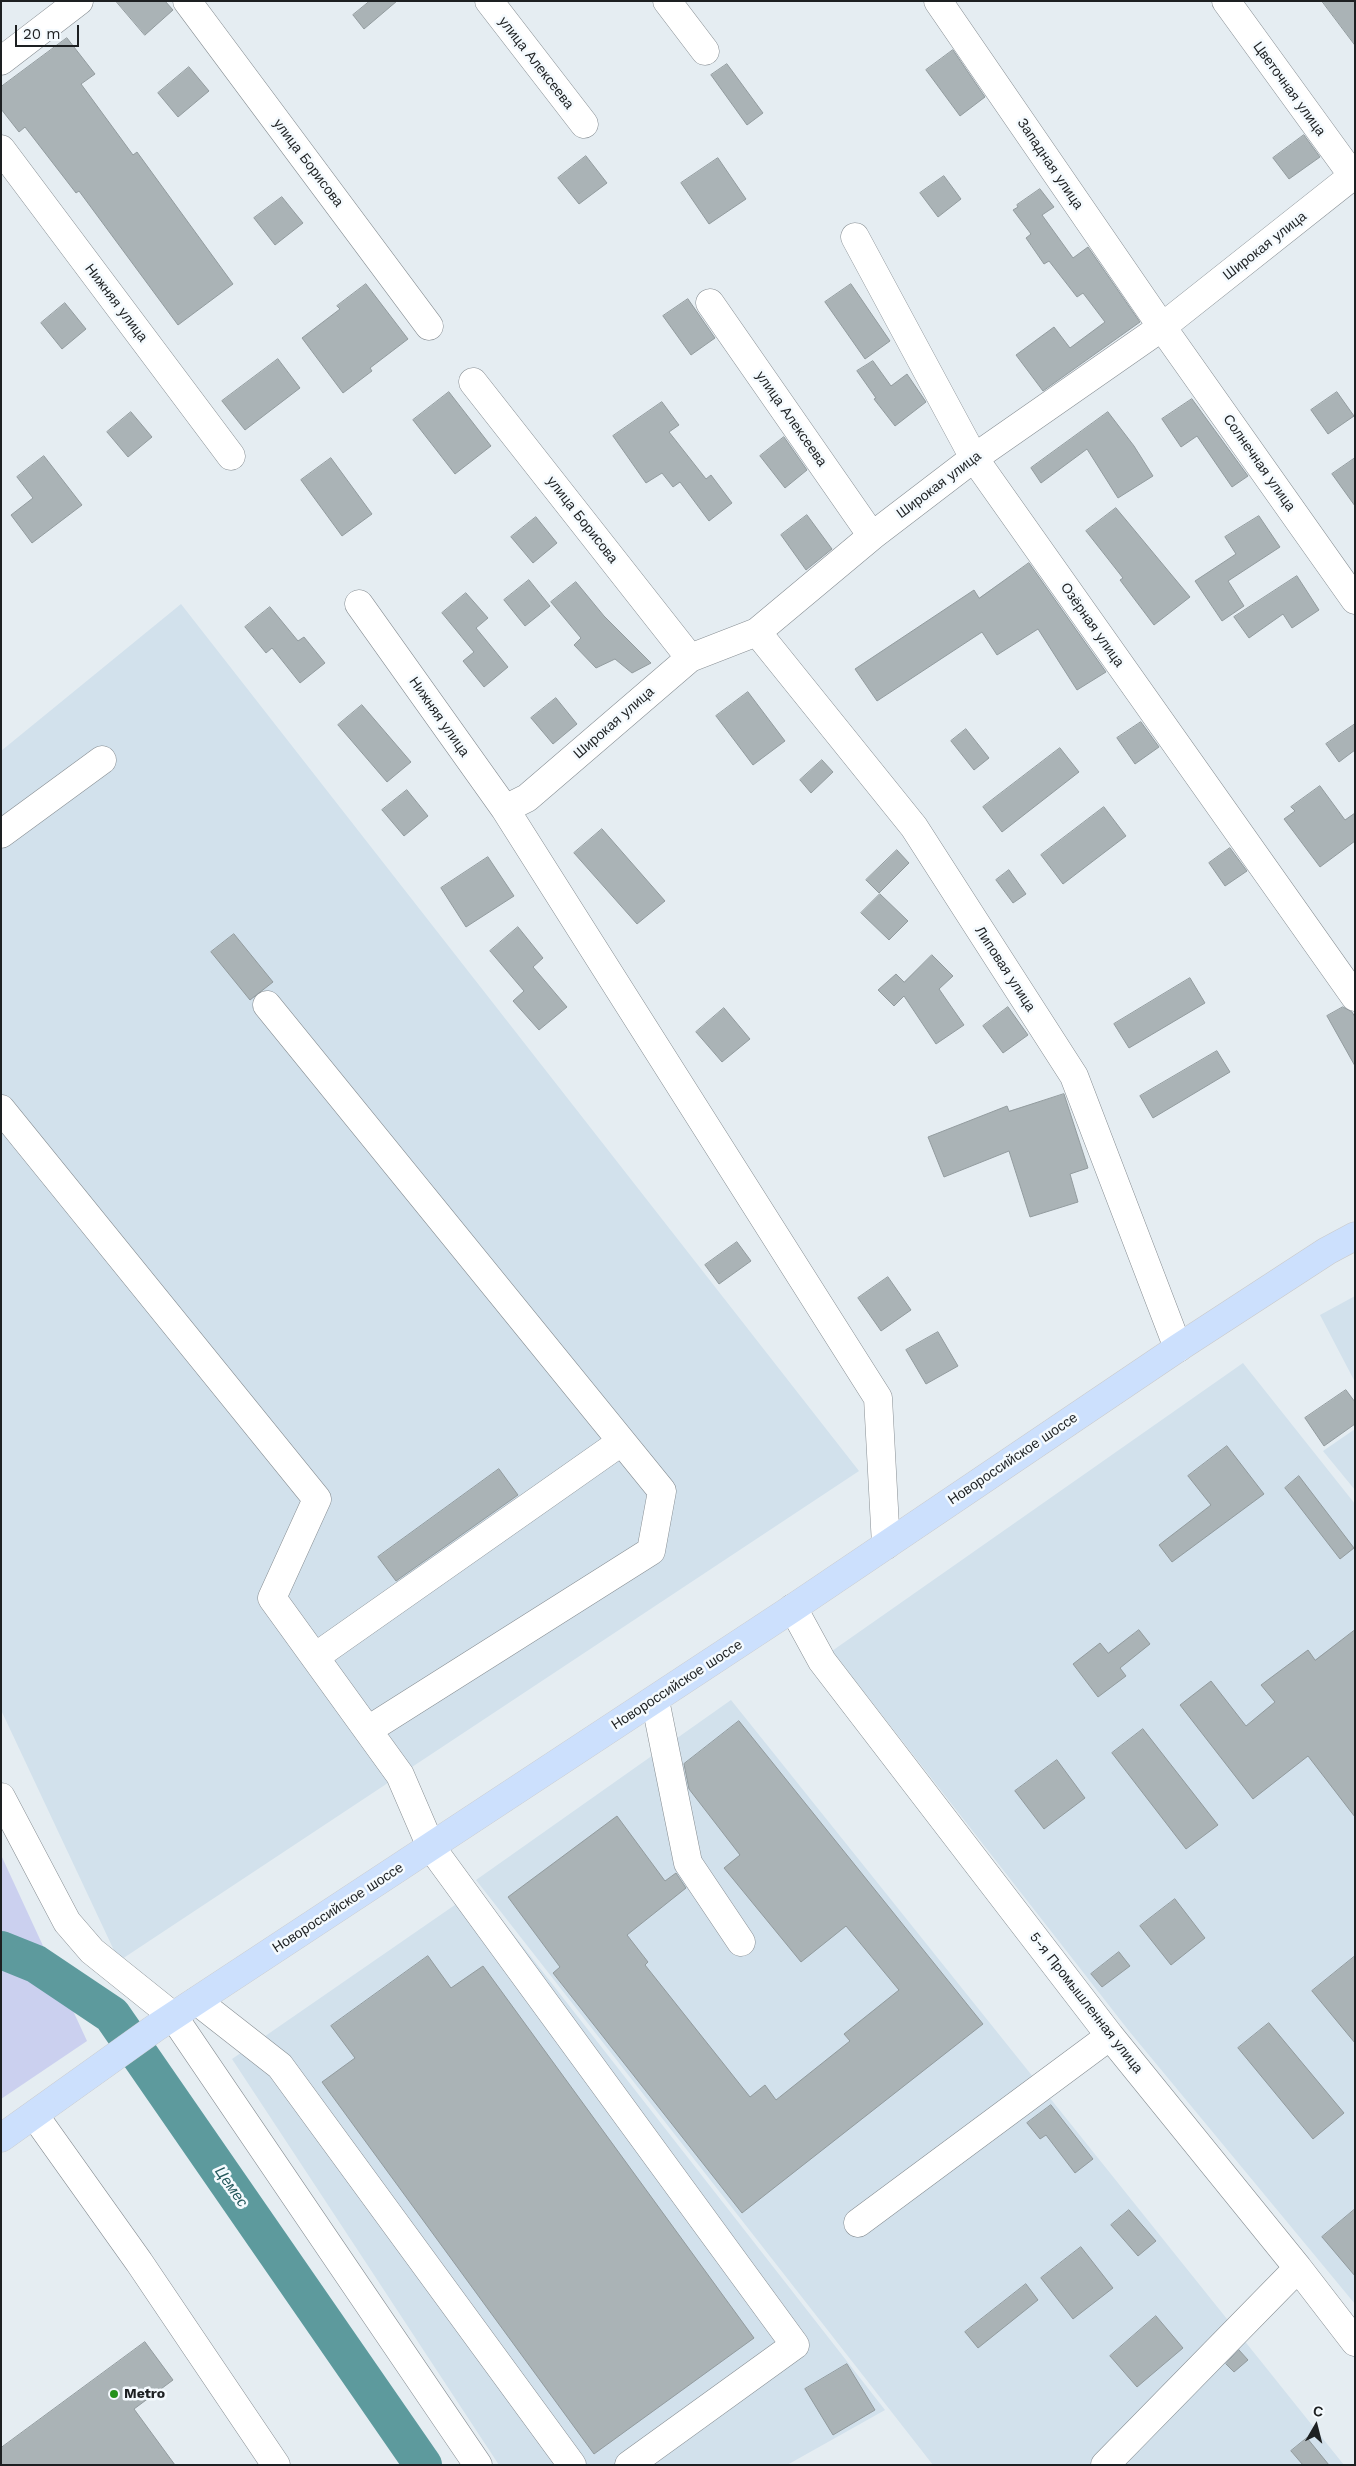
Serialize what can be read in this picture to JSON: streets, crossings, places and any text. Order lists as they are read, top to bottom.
{
  "streets": {
    "main road": ["Новороссийское шоссе"],
    "street": [
      "улица Алексеева",
      "Цветочная улица",
      "улица Борисова",
      "Западная улица",
      "Широкая улица",
      "Нижняя улица",
      "Солнечная улица",
      "Озёрная улица",
      "Липовая улица",
      "5-я Промышленная улица"
    ]
  },
  "crossings": [
    ["улица Алексеева", "Широкая улица"],
    ["Цветочная улица", "Широкая улица"],
    ["улица Борисова", "Широкая улица"],
    ["Западная улица", "Широкая улица"],
    ["Западная улица", "Солнечная улица"],
    ["Широкая улица", "Нижняя улица"],
    ["Широкая улица", "Солнечная улица"],
    ["Широкая улица", "Озёрная улица"],
    ["Широкая улица", "Липовая улица"],
    ["Нижняя улица", "Новороссийское шоссе"],
    ["Липовая улица", "Новороссийское шоссе"],
    ["Новороссийское шоссе", "5-я Промышленная улица"]
  ],
  "water": ["Цемес"],
  "places": ["Metro"],
  "scale_bar": "20 m",
  "north": "top"
}
